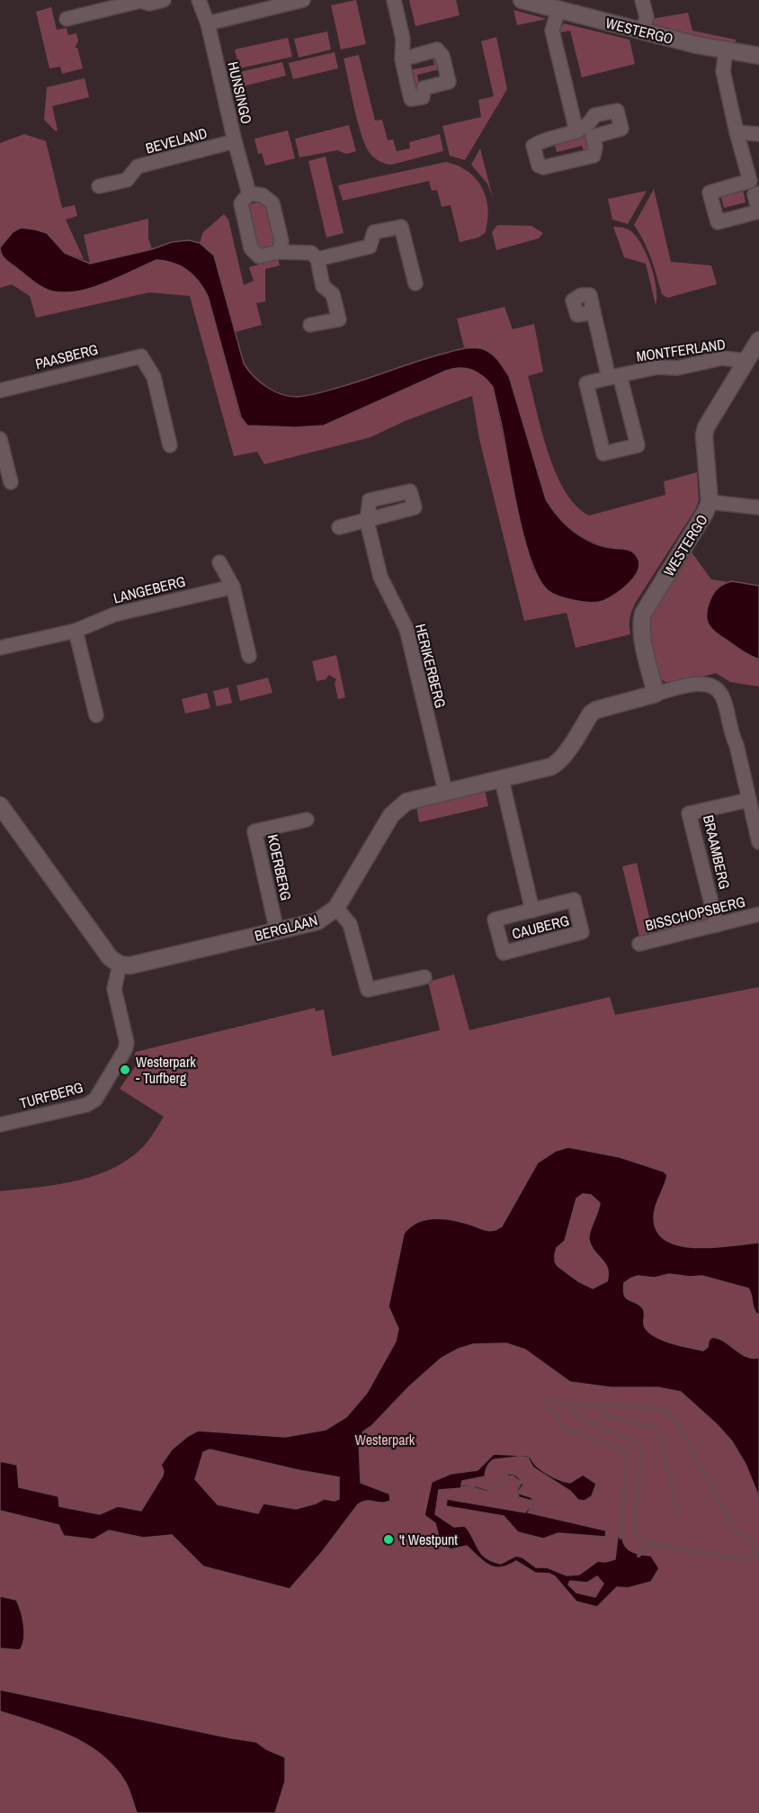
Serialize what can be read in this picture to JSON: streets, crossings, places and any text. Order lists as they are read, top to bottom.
{
  "streets": {
    "street": [
      "WESTERGO",
      "HUNSINGO",
      "BEVELAND",
      "MONTFERLAND",
      "PAASBERG",
      "LANGEBERG",
      "HERIKERBERG",
      "BRAAMBERG",
      "KOERBERG",
      "BISSCHOPSBERG",
      "CAUBERG",
      "BERGLAAN",
      "TURFBERG"
    ]
  },
  "crossings": [
    ["WESTERGO", "MONTFERLAND"],
    ["WESTERGO", "BERGLAAN"],
    ["HUNSINGO", "BEVELAND"],
    ["HERIKERBERG", "BERGLAAN"],
    ["BRAAMBERG", "BISSCHOPSBERG"],
    ["KOERBERG", "BERGLAAN"],
    ["CAUBERG", "BERGLAAN"],
    ["BERGLAAN", "TURFBERG"]
  ],
  "parks": ["Westerpark"],
  "places": ["Westerpark - Turfberg", "'t Westpunt"]
}
